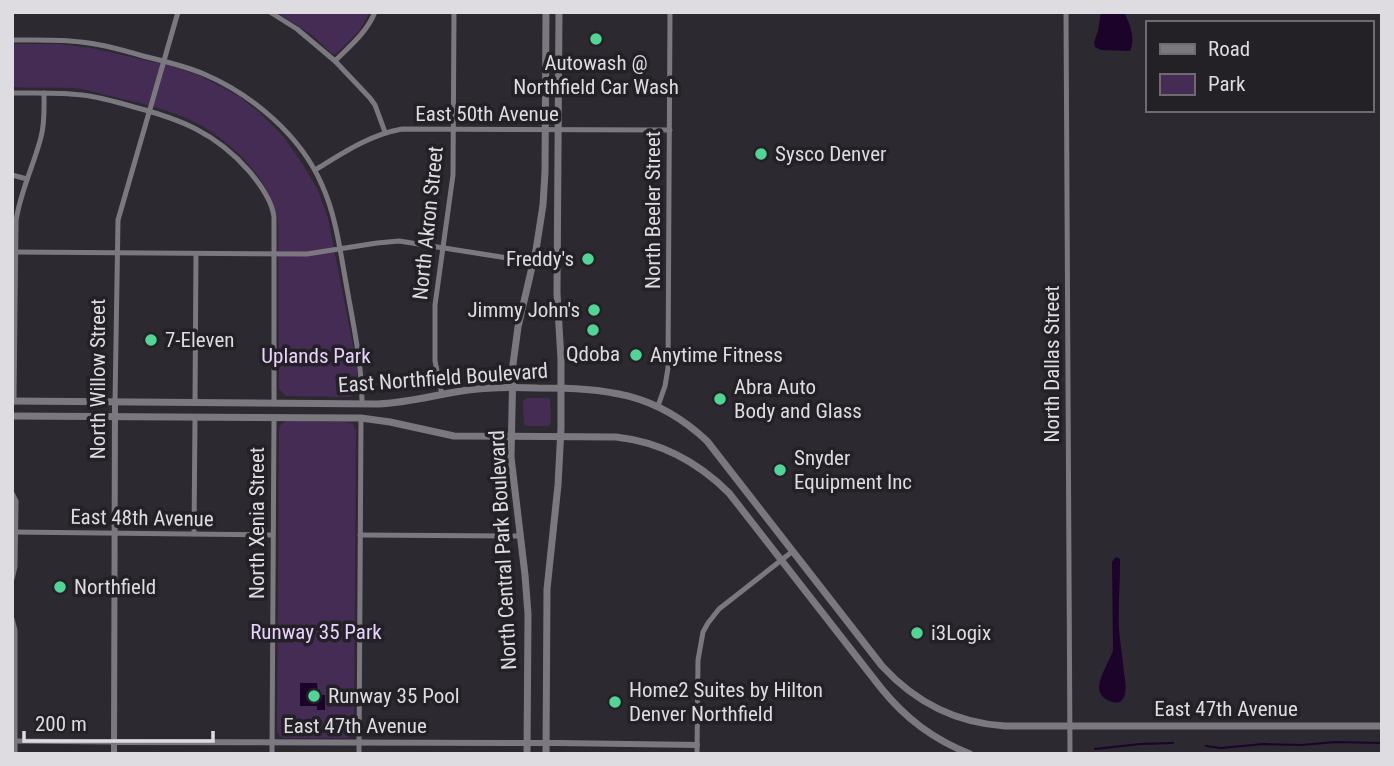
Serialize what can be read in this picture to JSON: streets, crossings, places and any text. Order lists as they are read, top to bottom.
{
  "streets": {
    "main road": ["East Northfield Boulevard", "North Central Park Boulevard", "East 47th Avenue"],
    "street": [
      "East 50th Avenue",
      "North Beeler Street",
      "North Akron Street",
      "North Dallas Street",
      "North Willow Street",
      "East 48th Avenue",
      "North Xenia Street"
    ]
  },
  "crossings": [
    ["East 50th Avenue", "North Beeler Street"],
    ["East 50th Avenue", "North Akron Street"],
    ["East 50th Avenue", "North Central Park Boulevard"],
    ["North Beeler Street", "East Northfield Boulevard"],
    ["North Akron Street", "East Northfield Boulevard"],
    ["North Dallas Street", "East Northfield Boulevard"],
    ["North Dallas Street", "East 47th Avenue"],
    ["East Northfield Boulevard", "North Willow Street"],
    ["East Northfield Boulevard", "North Xenia Street"],
    ["East Northfield Boulevard", "North Central Park Boulevard"],
    ["East Northfield Boulevard", "East 47th Avenue"],
    ["North Willow Street", "East 48th Avenue"],
    ["North Willow Street", "East 47th Avenue"],
    ["East 48th Avenue", "North Xenia Street"],
    ["North Xenia Street", "East 47th Avenue"],
    ["North Central Park Boulevard", "East 47th Avenue"]
  ],
  "parks": ["Uplands Park", "Runway 35 Park"],
  "places": [
    "Autowash @ Northfield Car Wash",
    "Sysco Denver",
    "Freddy's",
    "Jimmy John's",
    "Qdoba",
    "7-Eleven",
    "Anytime Fitness",
    "Abra Auto Body and Glass",
    "Snyder Equipment Inc",
    "Northfield",
    "i3Logix",
    "Runway 35 Pool",
    "Home2 Suites by Hilton Denver Northfield"
  ],
  "legend": ["Road", "Park"],
  "scale_bar": "200 m"
}
